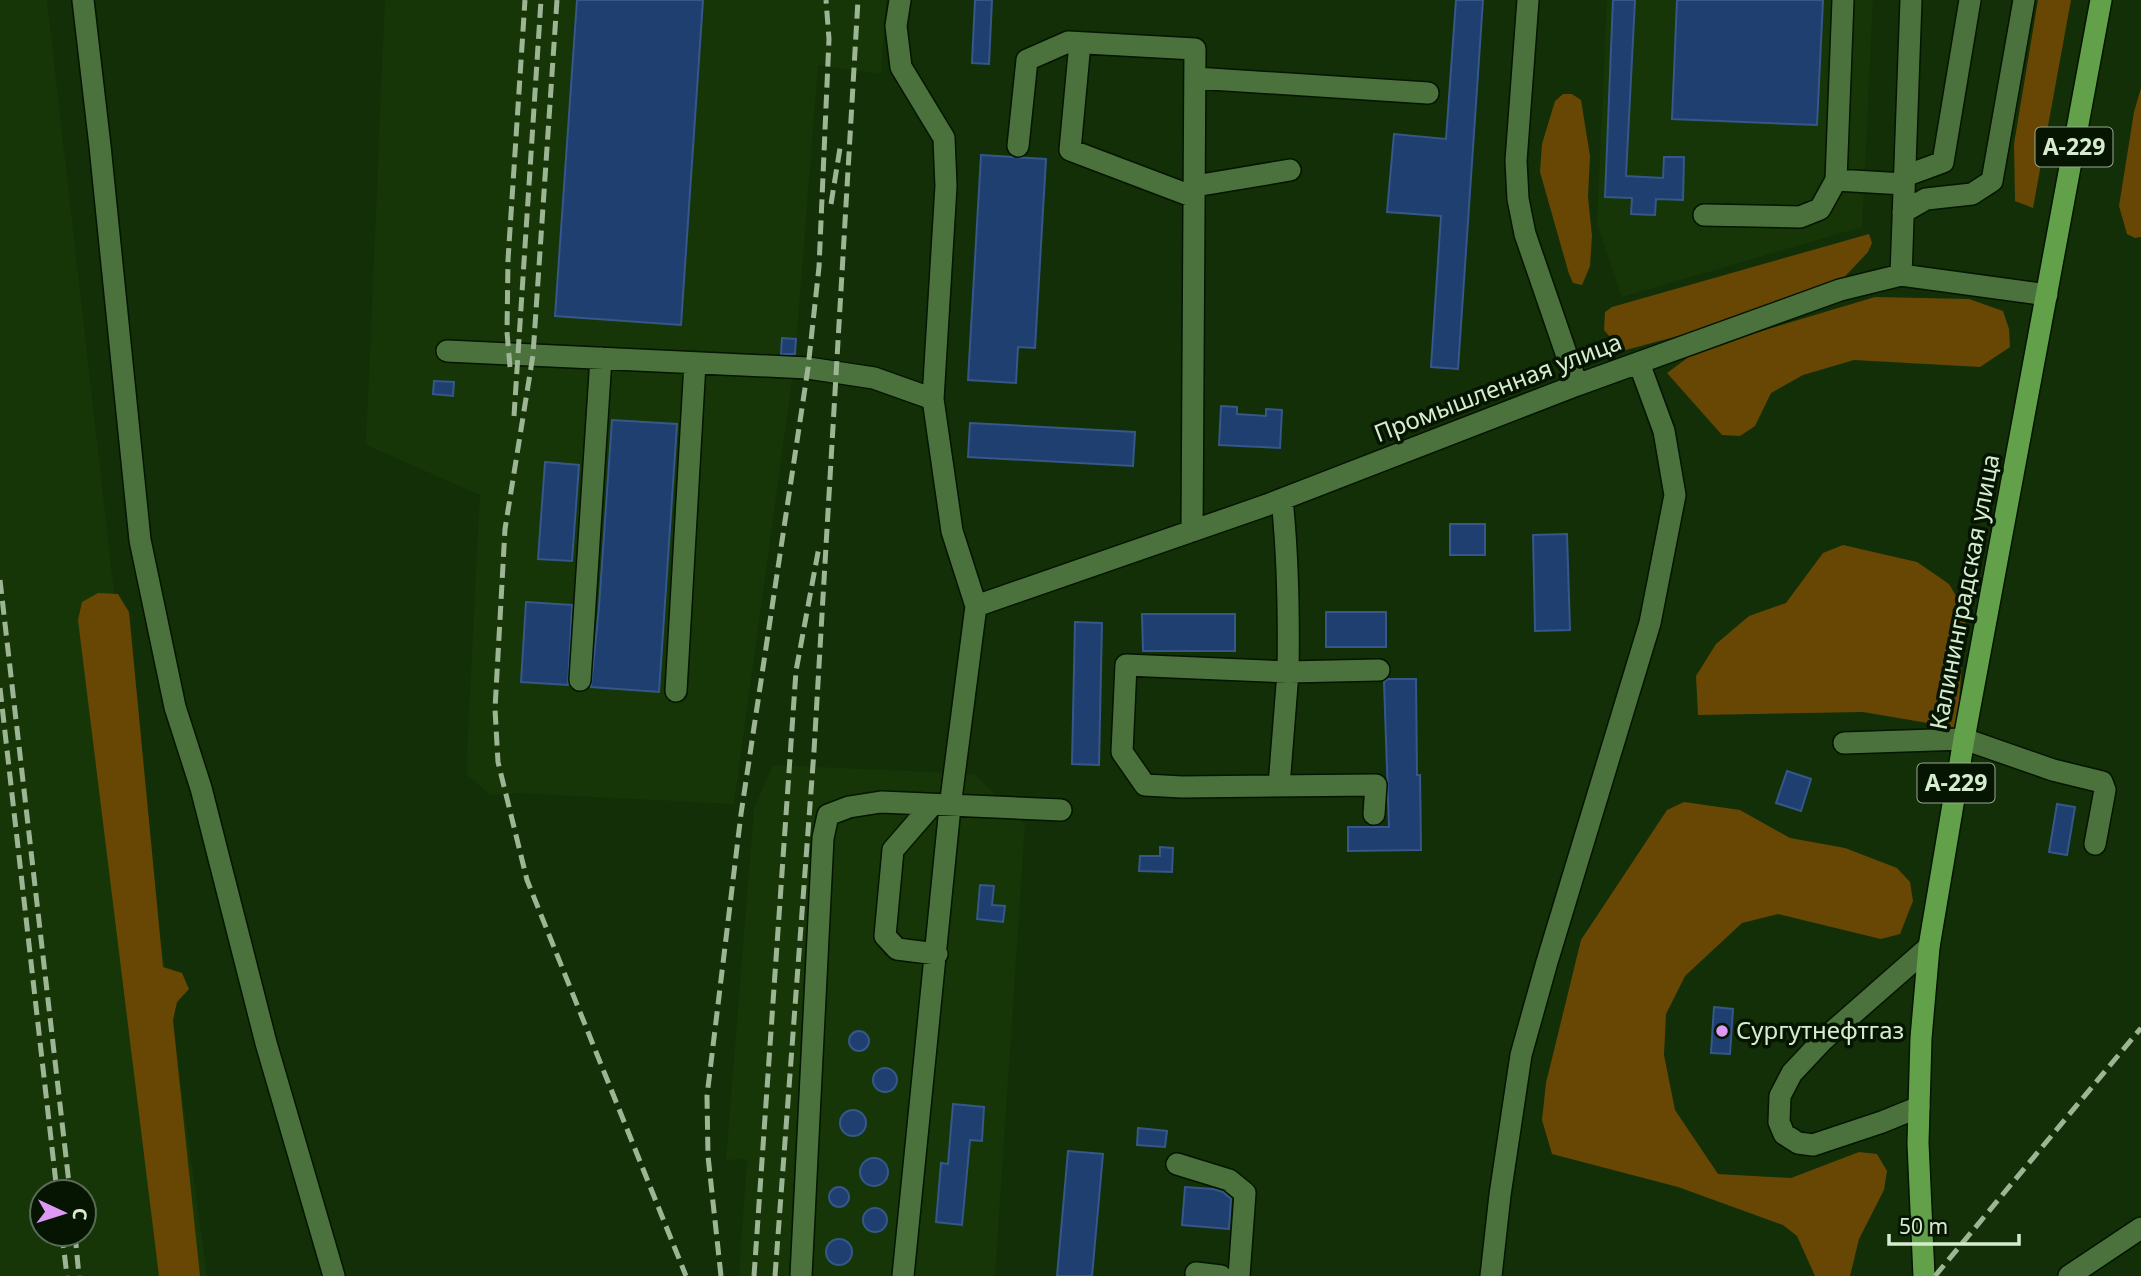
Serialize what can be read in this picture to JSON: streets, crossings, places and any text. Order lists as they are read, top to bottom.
{
  "streets": {
    "highway": ["А-229", "Калининградская улица"],
    "street": ["Промышленная улица"]
  },
  "crossings": [
    ["А-229", "Промышленная улица"],
    ["А-229", "Калининградская улица"],
    ["Промышленная улица", "Калининградская улица"]
  ],
  "places": ["Сургутнефтгаз"],
  "scale_bar": "50 m",
  "north": "right"
}
